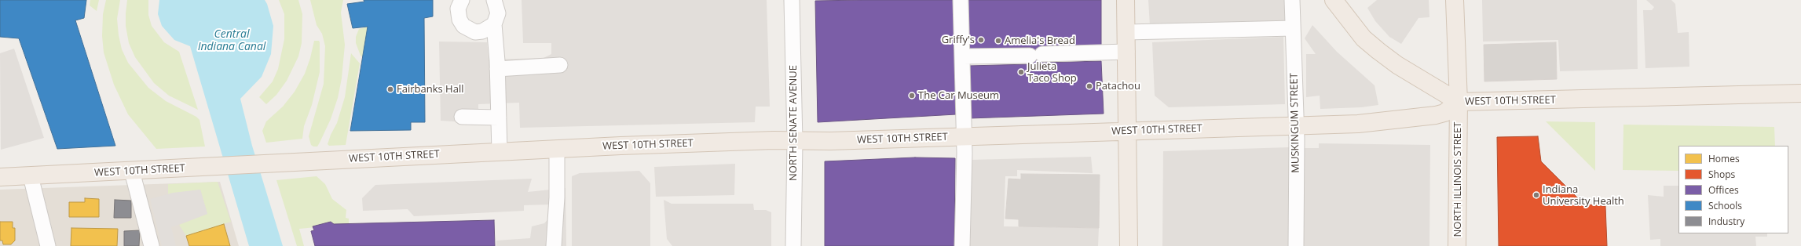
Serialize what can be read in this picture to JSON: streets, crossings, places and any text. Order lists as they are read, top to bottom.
{
  "streets": {
    "main road": ["WEST 10TH STREET", "NORTH ILLINOIS STREET"],
    "street": ["NORTH SENATE AVENUE", "MUSKINGUM STREET"]
  },
  "crossings": [
    ["WEST 10TH STREET", "NORTH SENATE AVENUE"],
    ["WEST 10TH STREET", "MUSKINGUM STREET"],
    ["WEST 10TH STREET", "NORTH ILLINOIS STREET"]
  ],
  "water": ["Central Indiana Canal"],
  "places": [
    "Griffy's",
    "Amelia's Bread",
    "Julieta Taco Shop",
    "Patachou",
    "Fairbanks Hall",
    "The Car Museum",
    "Indiana University Health"
  ],
  "legend": [
    "Homes",
    "Shops",
    "Offices",
    "Schools",
    "Industry"
  ]
}
